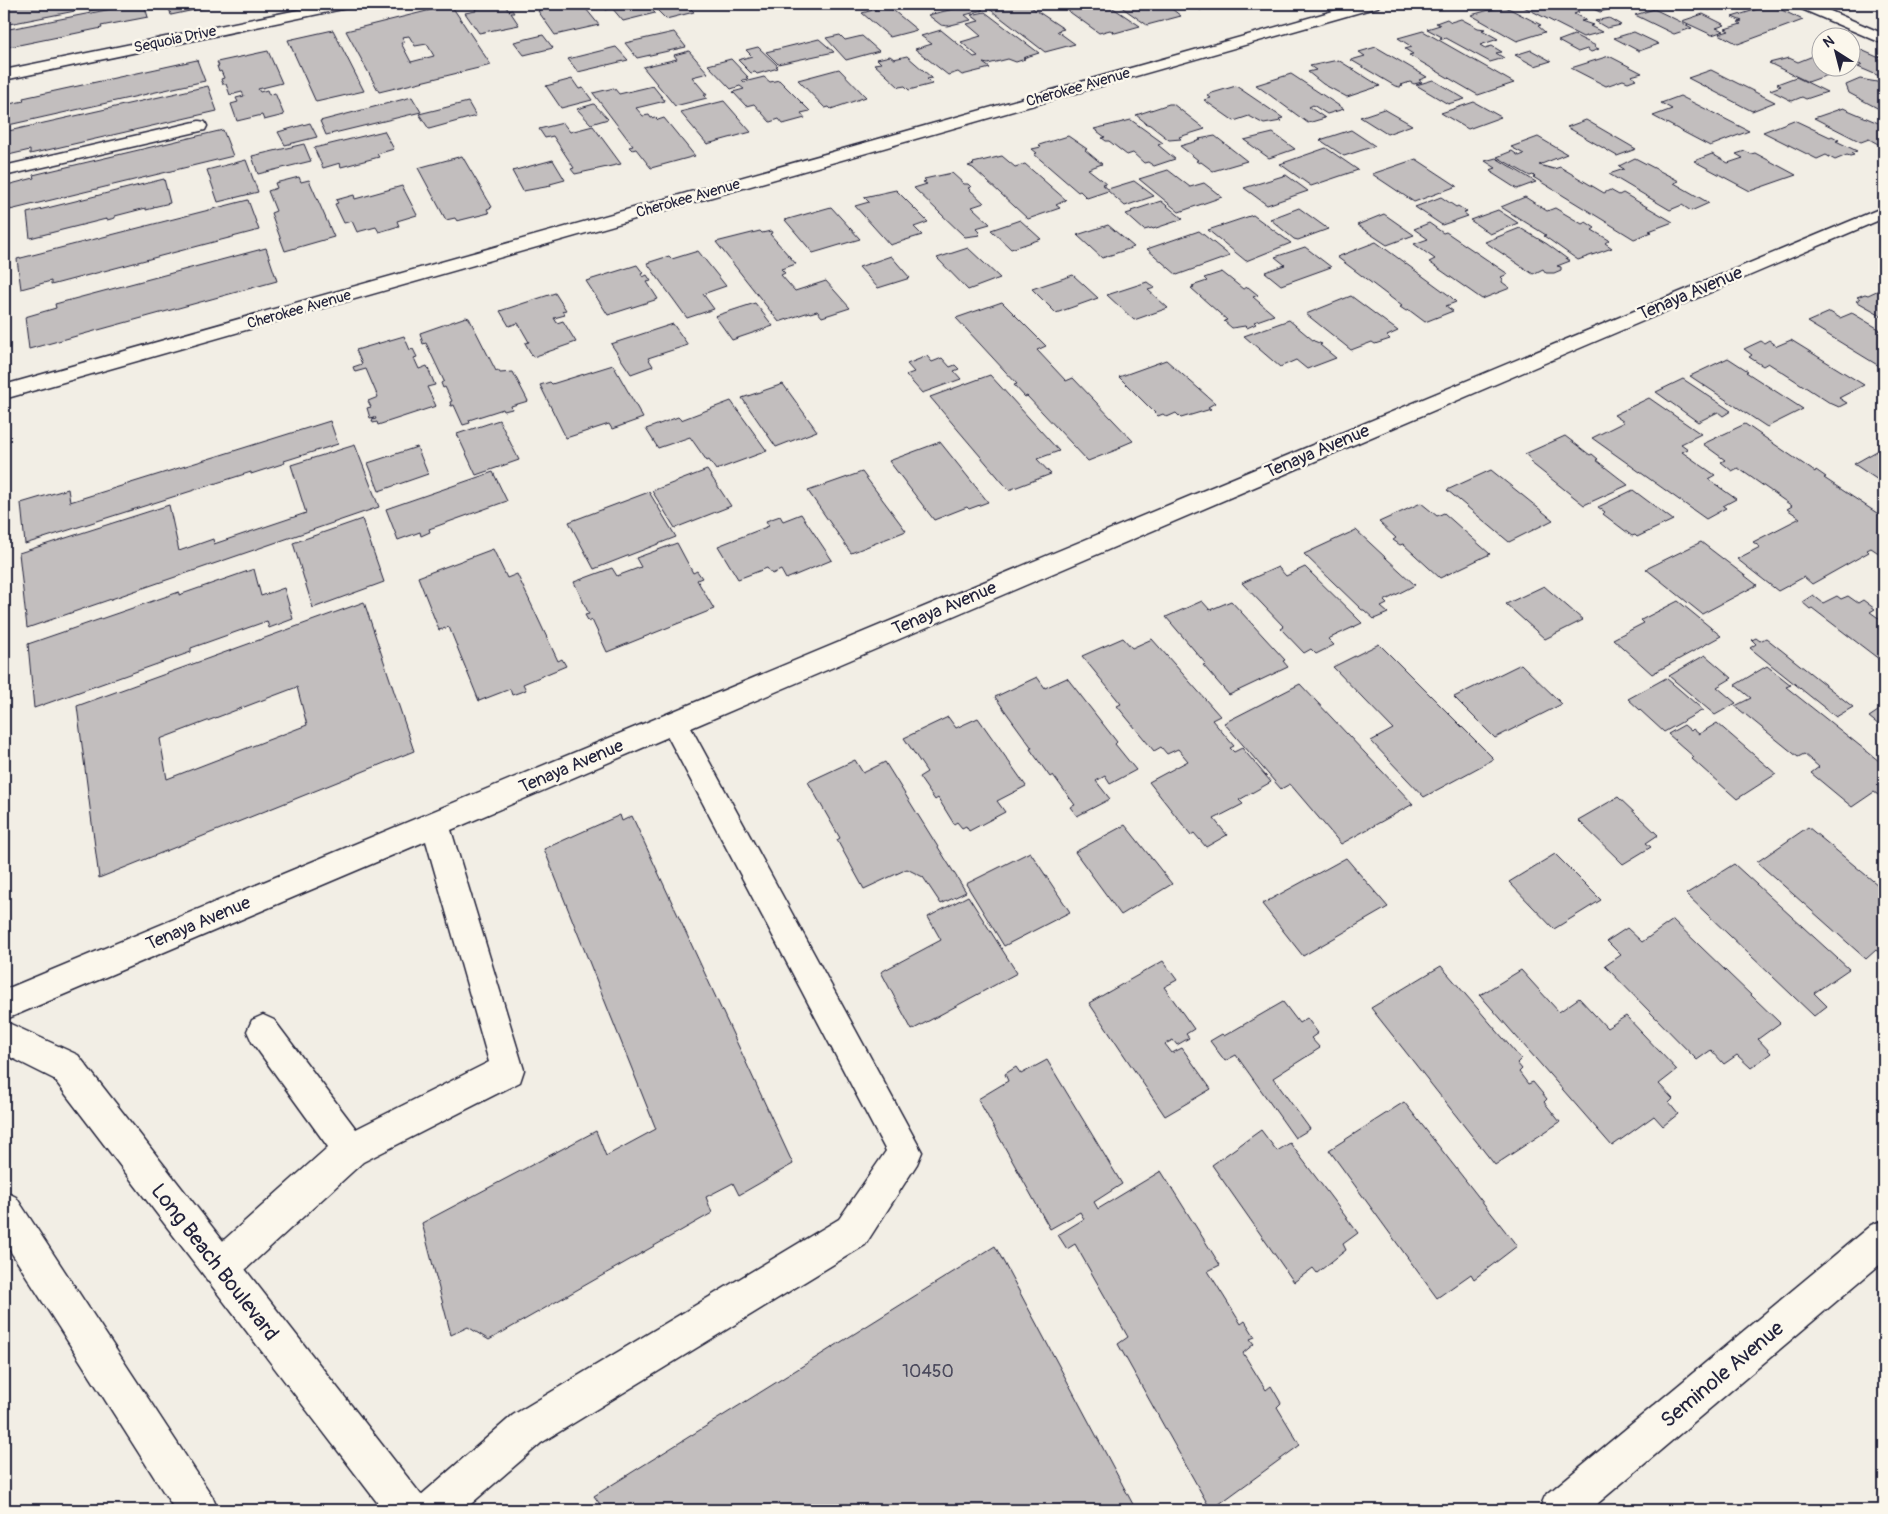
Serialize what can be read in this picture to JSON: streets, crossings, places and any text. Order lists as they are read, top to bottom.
{
  "streets": {
    "street": [
      "Sequoia Drive",
      "Cherokee Avenue",
      "Tenaya Avenue",
      "Long Beach Boulevard",
      "Seminole Avenue"
    ]
  },
  "house_numbers": ["10450"],
  "north": "top left"
}
